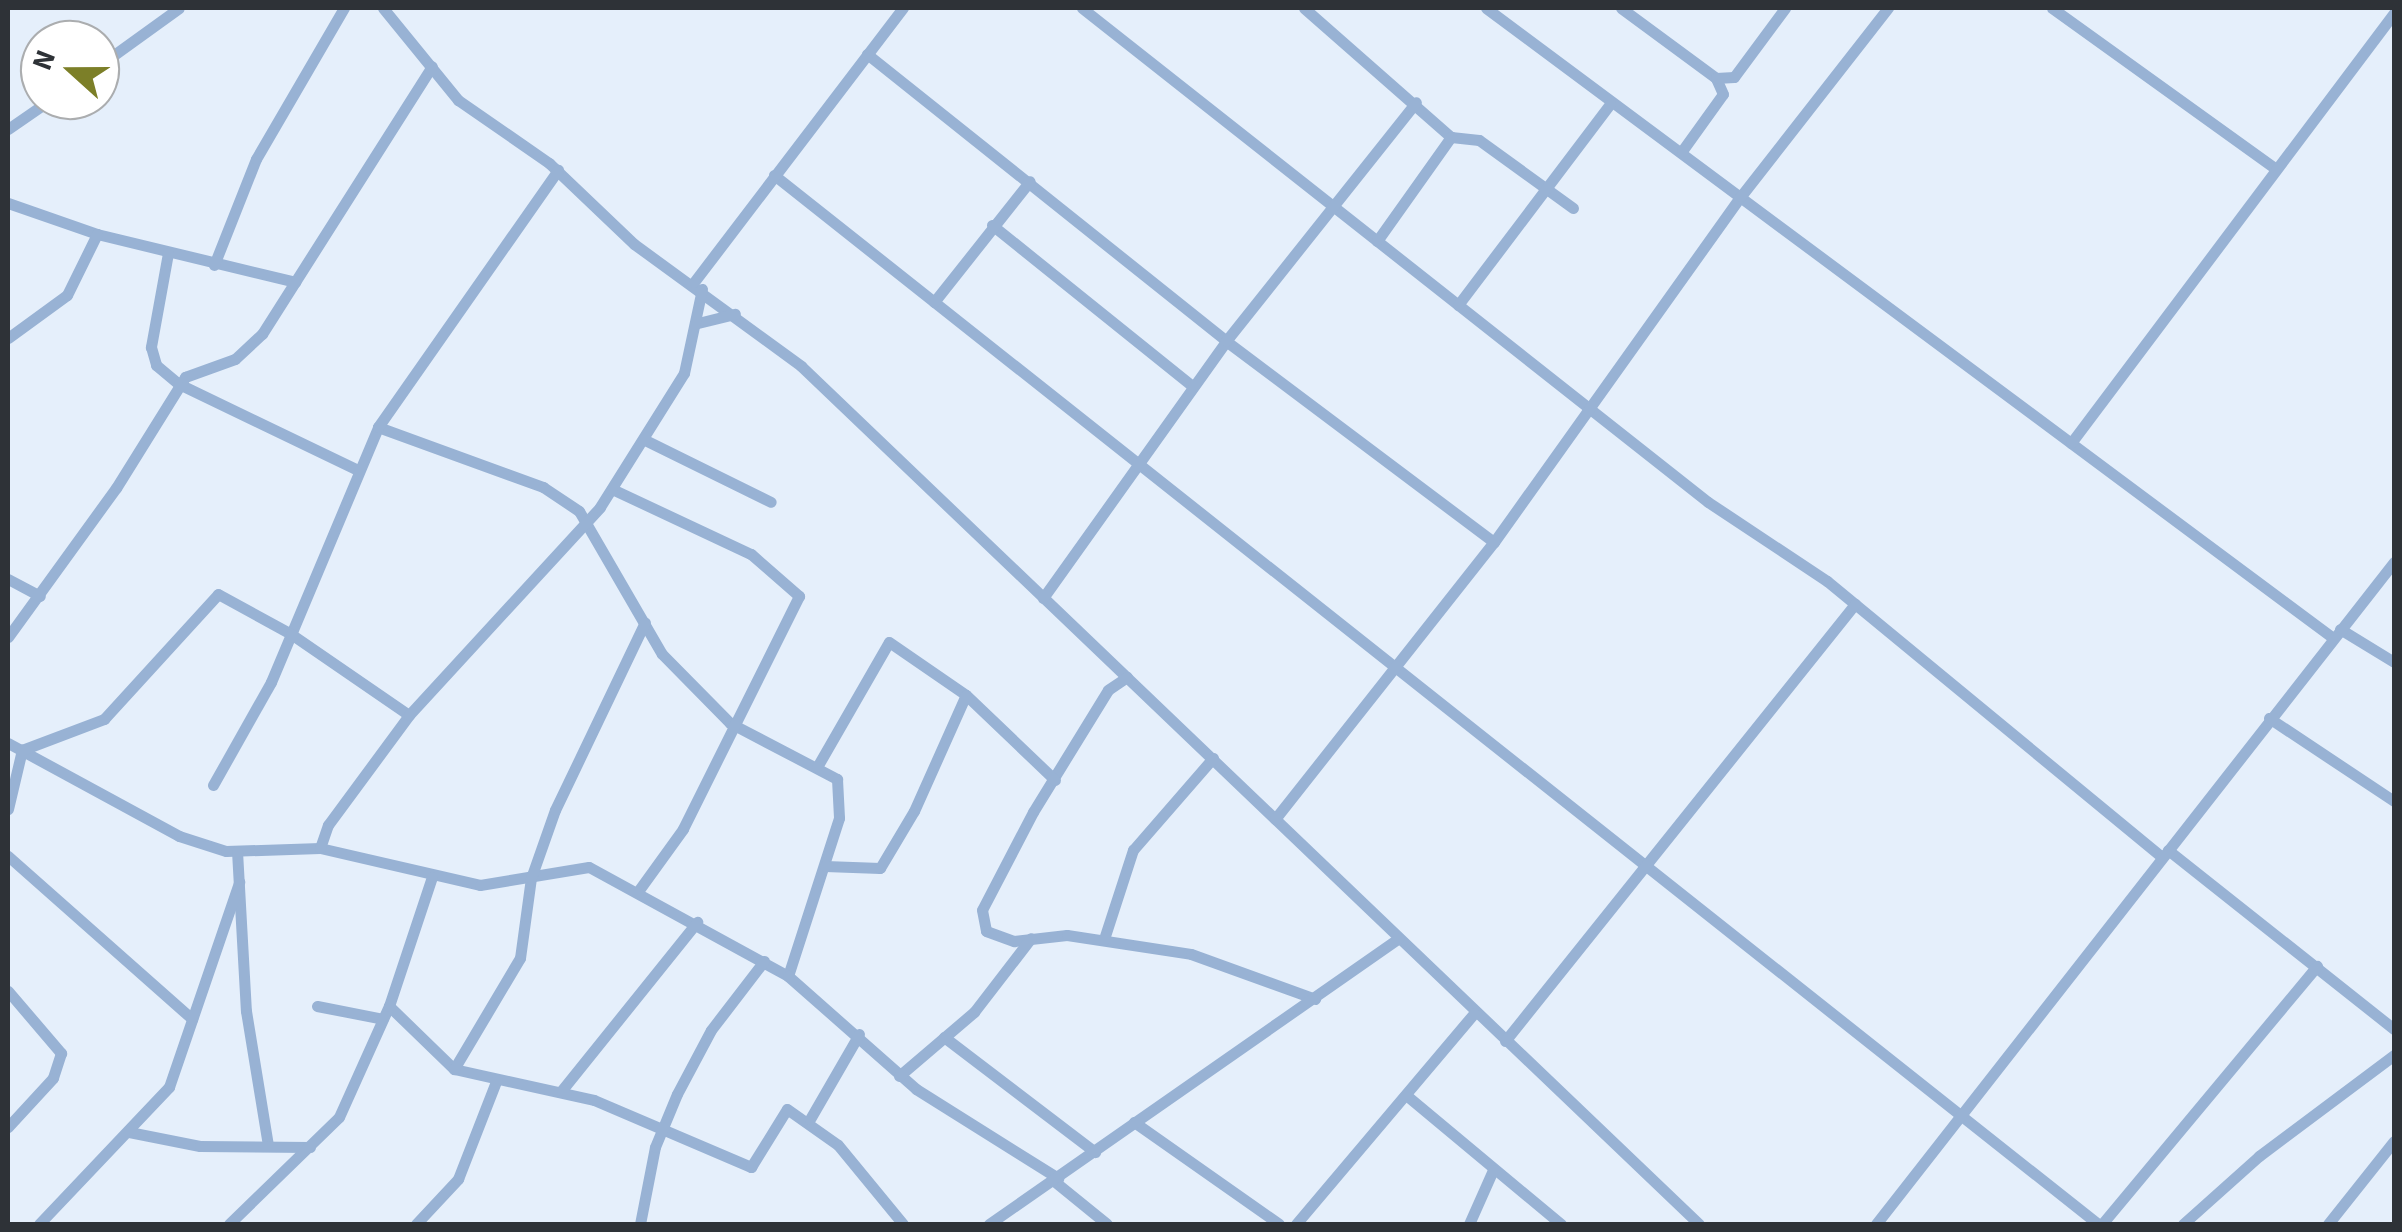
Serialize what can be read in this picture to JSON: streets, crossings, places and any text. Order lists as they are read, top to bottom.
{
  "north": "left"
}
